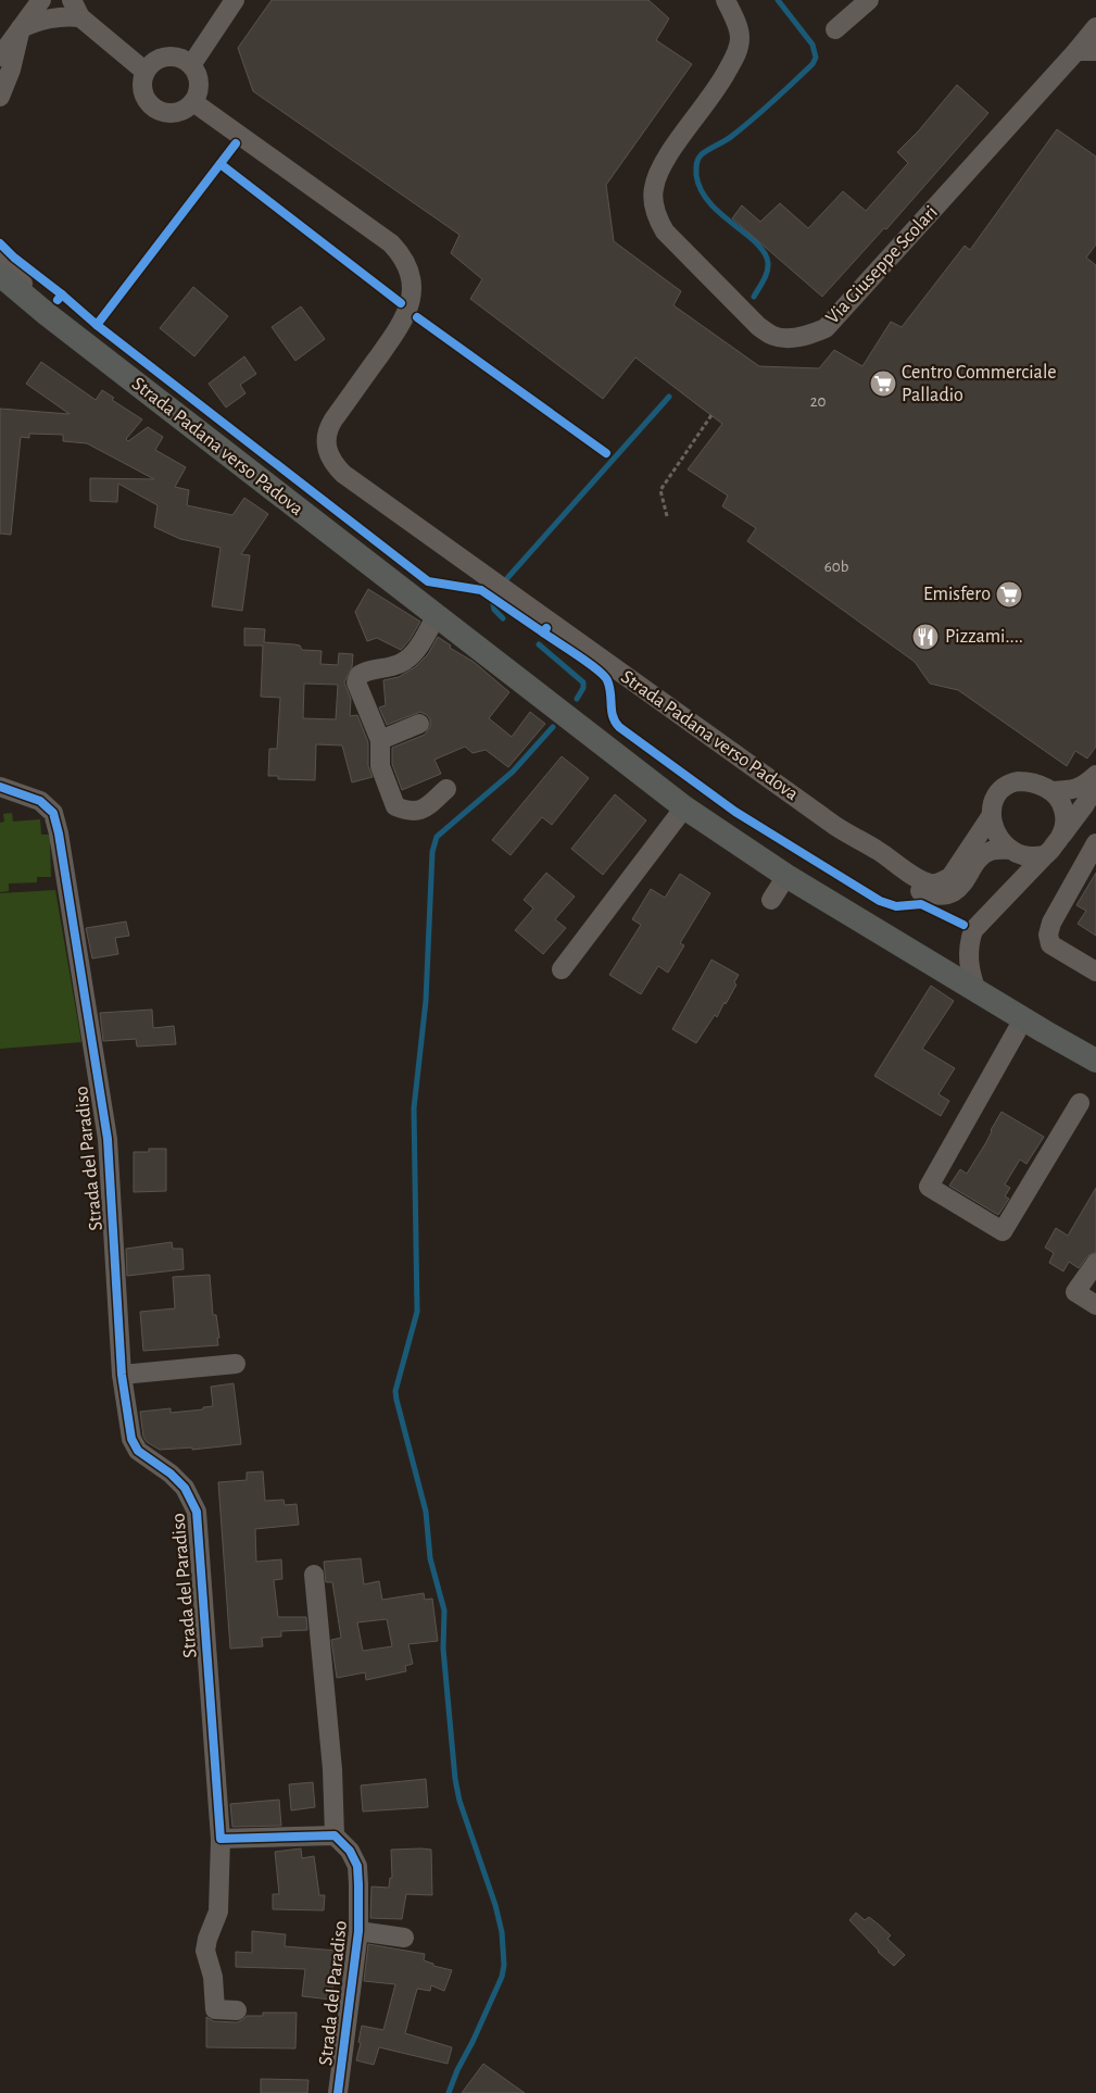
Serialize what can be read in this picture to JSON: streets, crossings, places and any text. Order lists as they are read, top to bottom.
{
  "streets": {
    "main road": ["Strada Padana verso Padova"],
    "street": ["Via Giuseppe Scolari", "Strada del Paradiso"]
  },
  "places": {
    "supermarket": ["Centro Commerciale Palladio", "Emisfero"],
    "restaurant": ["Pizzami...."]
  },
  "house_numbers": ["20", "60b"]
}
